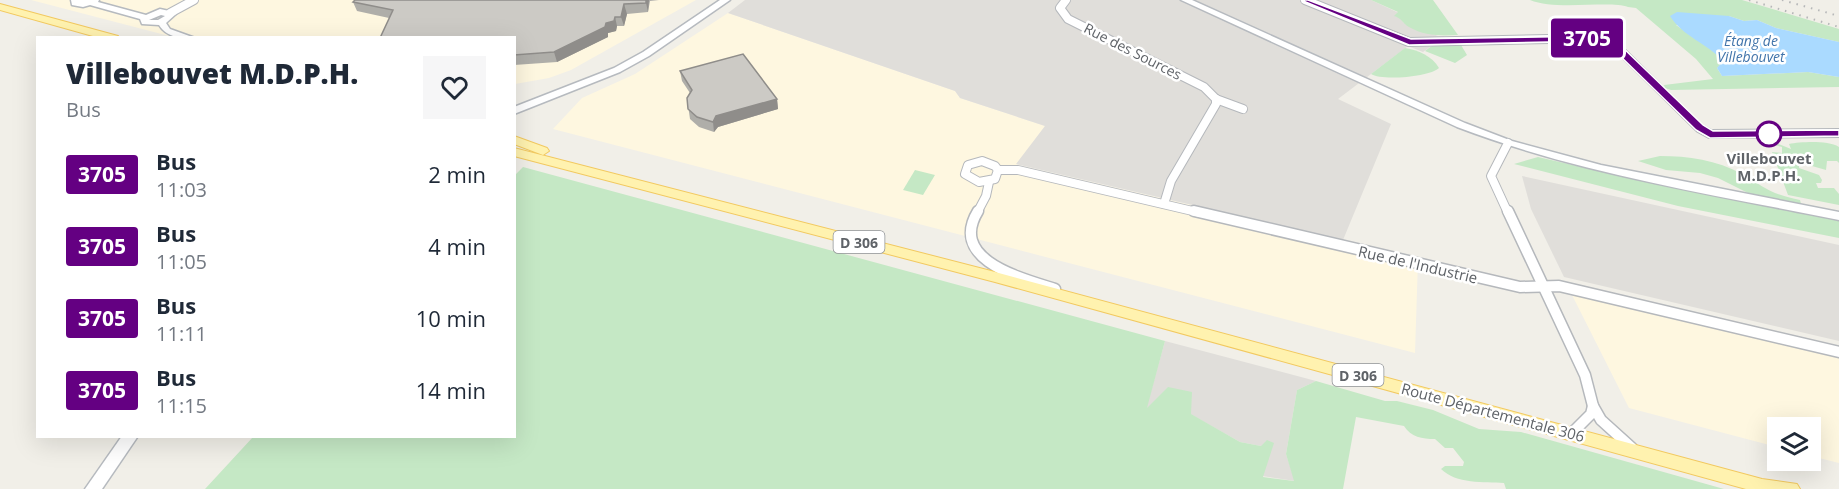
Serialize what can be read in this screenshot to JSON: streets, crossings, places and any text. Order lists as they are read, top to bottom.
{
  "streets": {
    "main road": ["D 306", "Route Départementale 306"],
    "street": ["Rue des Sources", "Rue de l'Industrie"]
  },
  "crossings": [
    ["D 306", "Route Départementale 306"]
  ],
  "water": ["Étang de Villebouvet"],
  "places": ["Villebouvet M.D.P.H."],
  "lines": ["bus line 3705"],
  "page": {
    "on_map": "3705",
    "heading": ["Villebouvet M.D.P.H.", "Bus"],
    "list": [
      {
        "mark": "3705",
        "name": "Bus",
        "note": "11:03",
        "value": "2 min"
      },
      {
        "mark": "3705",
        "name": "Bus",
        "note": "11:05",
        "value": "4 min"
      },
      {
        "mark": "3705",
        "name": "Bus",
        "note": "11:11",
        "value": "10 min"
      },
      {
        "mark": "3705",
        "name": "Bus",
        "note": "11:15",
        "value": "14 min"
      }
    ]
  }
}
